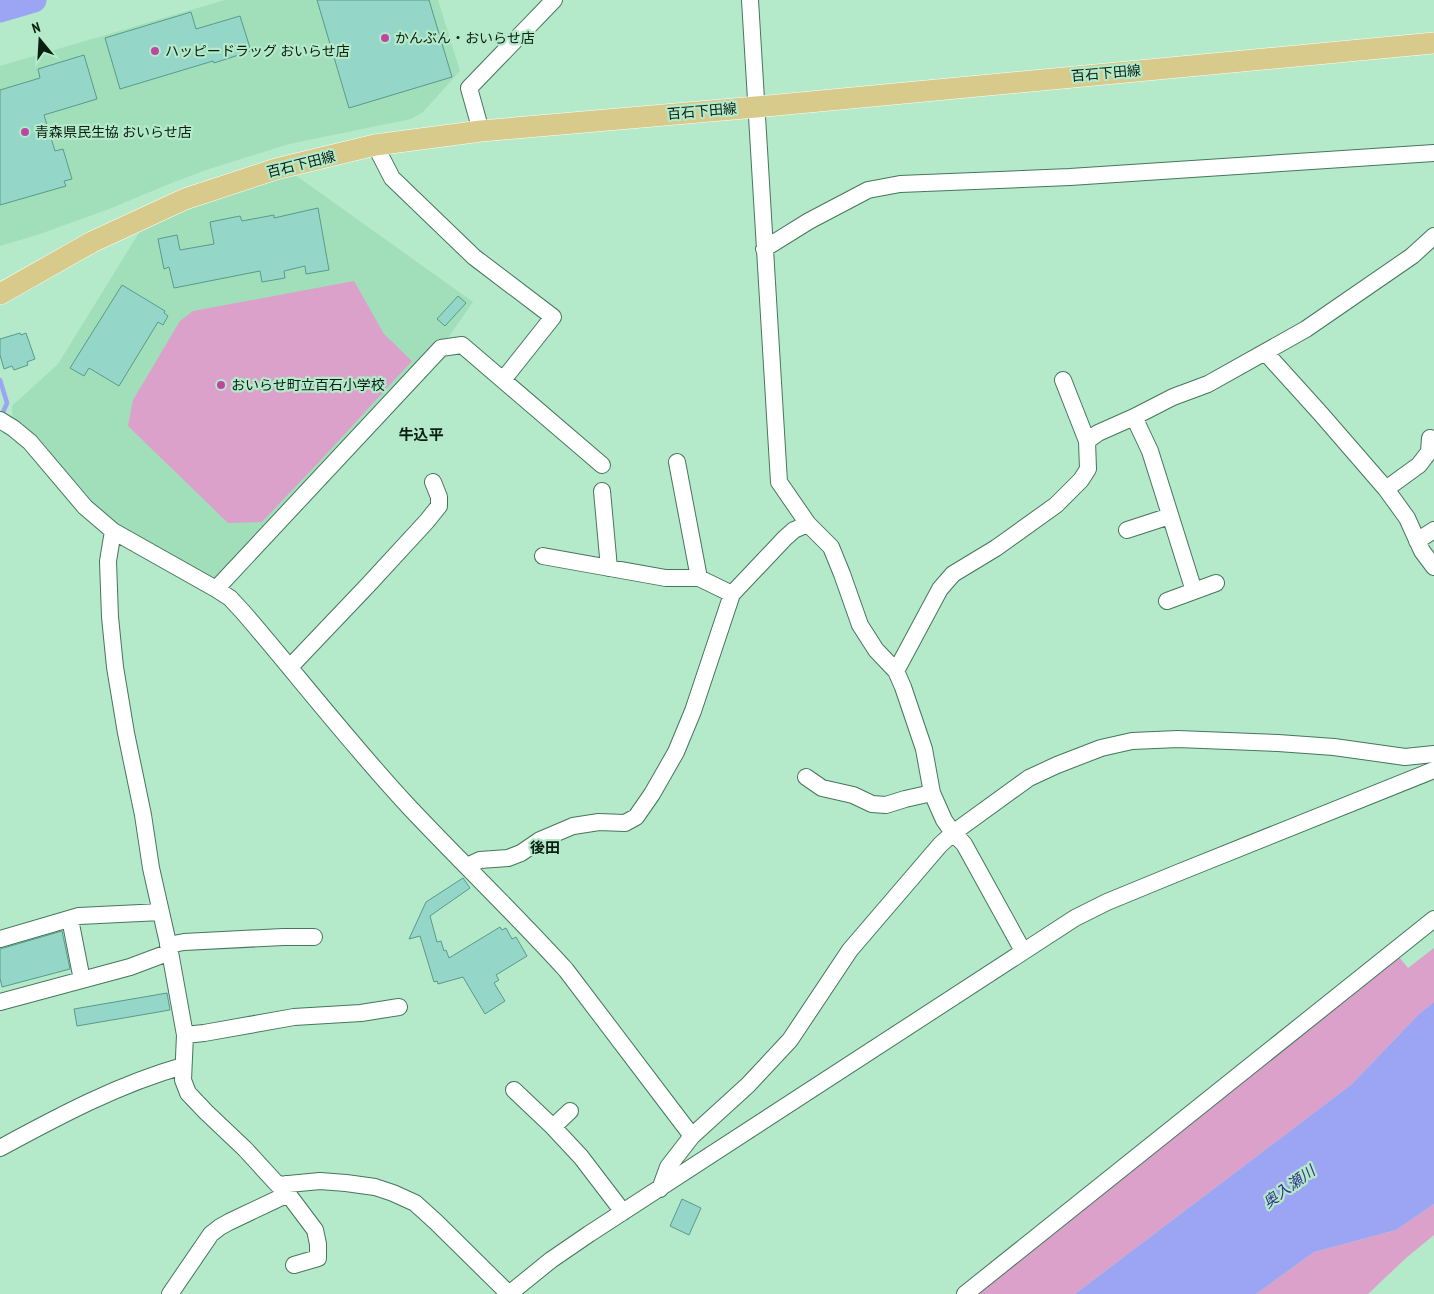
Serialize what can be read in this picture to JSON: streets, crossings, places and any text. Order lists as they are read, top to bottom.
{
  "streets": {
    "main road": ["百石下田線"]
  },
  "districts": ["牛込平", "後田"],
  "water": ["奥入瀬川"],
  "places": [
    "かんぶん・おいらせ店",
    "ハッピードラッグ おいらせ店",
    "青森県民生協 おいらせ店",
    "おいらせ町立百石小学校"
  ],
  "north": "top"
}
